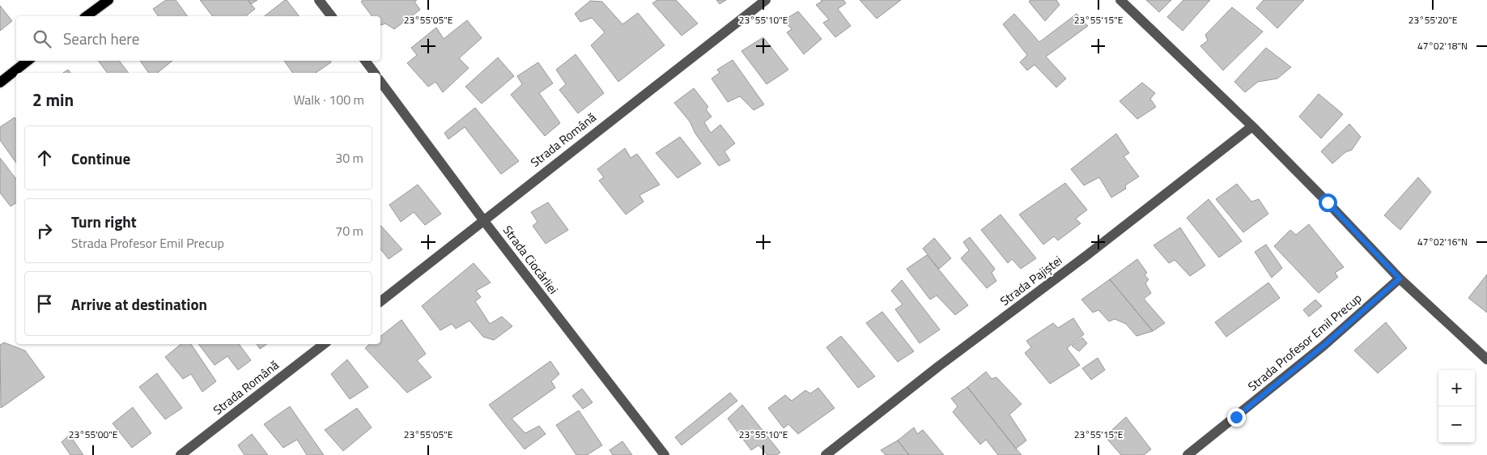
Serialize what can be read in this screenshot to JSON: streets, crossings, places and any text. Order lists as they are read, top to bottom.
{
  "streets": {
    "street": [
      "Strada Română",
      "Strada Ciocârliei",
      "Strada Pajiștei",
      "Strada Profesor Emil Precup"
    ]
  },
  "crossings": [
    ["Strada Română", "Strada Ciocârliei"]
  ],
  "page": {
    "search": "Search here",
    "heading": ["2 min", "Walk · 100 m"],
    "list": [
      ["Continue", "30 m"],
      ["Turn right", "Strada Profesor Emil Precup", "70 m"],
      "Arrive at destination"
    ],
    "map_buttons": ["+", "−"]
  },
  "coordinates": [
    "23°55'05\"E",
    "23°55'10\"E",
    "23°55'15\"E",
    "23°55'20\"E",
    "47°02'18\"N",
    "47°02'16\"N",
    "23°55'00\"E"
  ]
}
